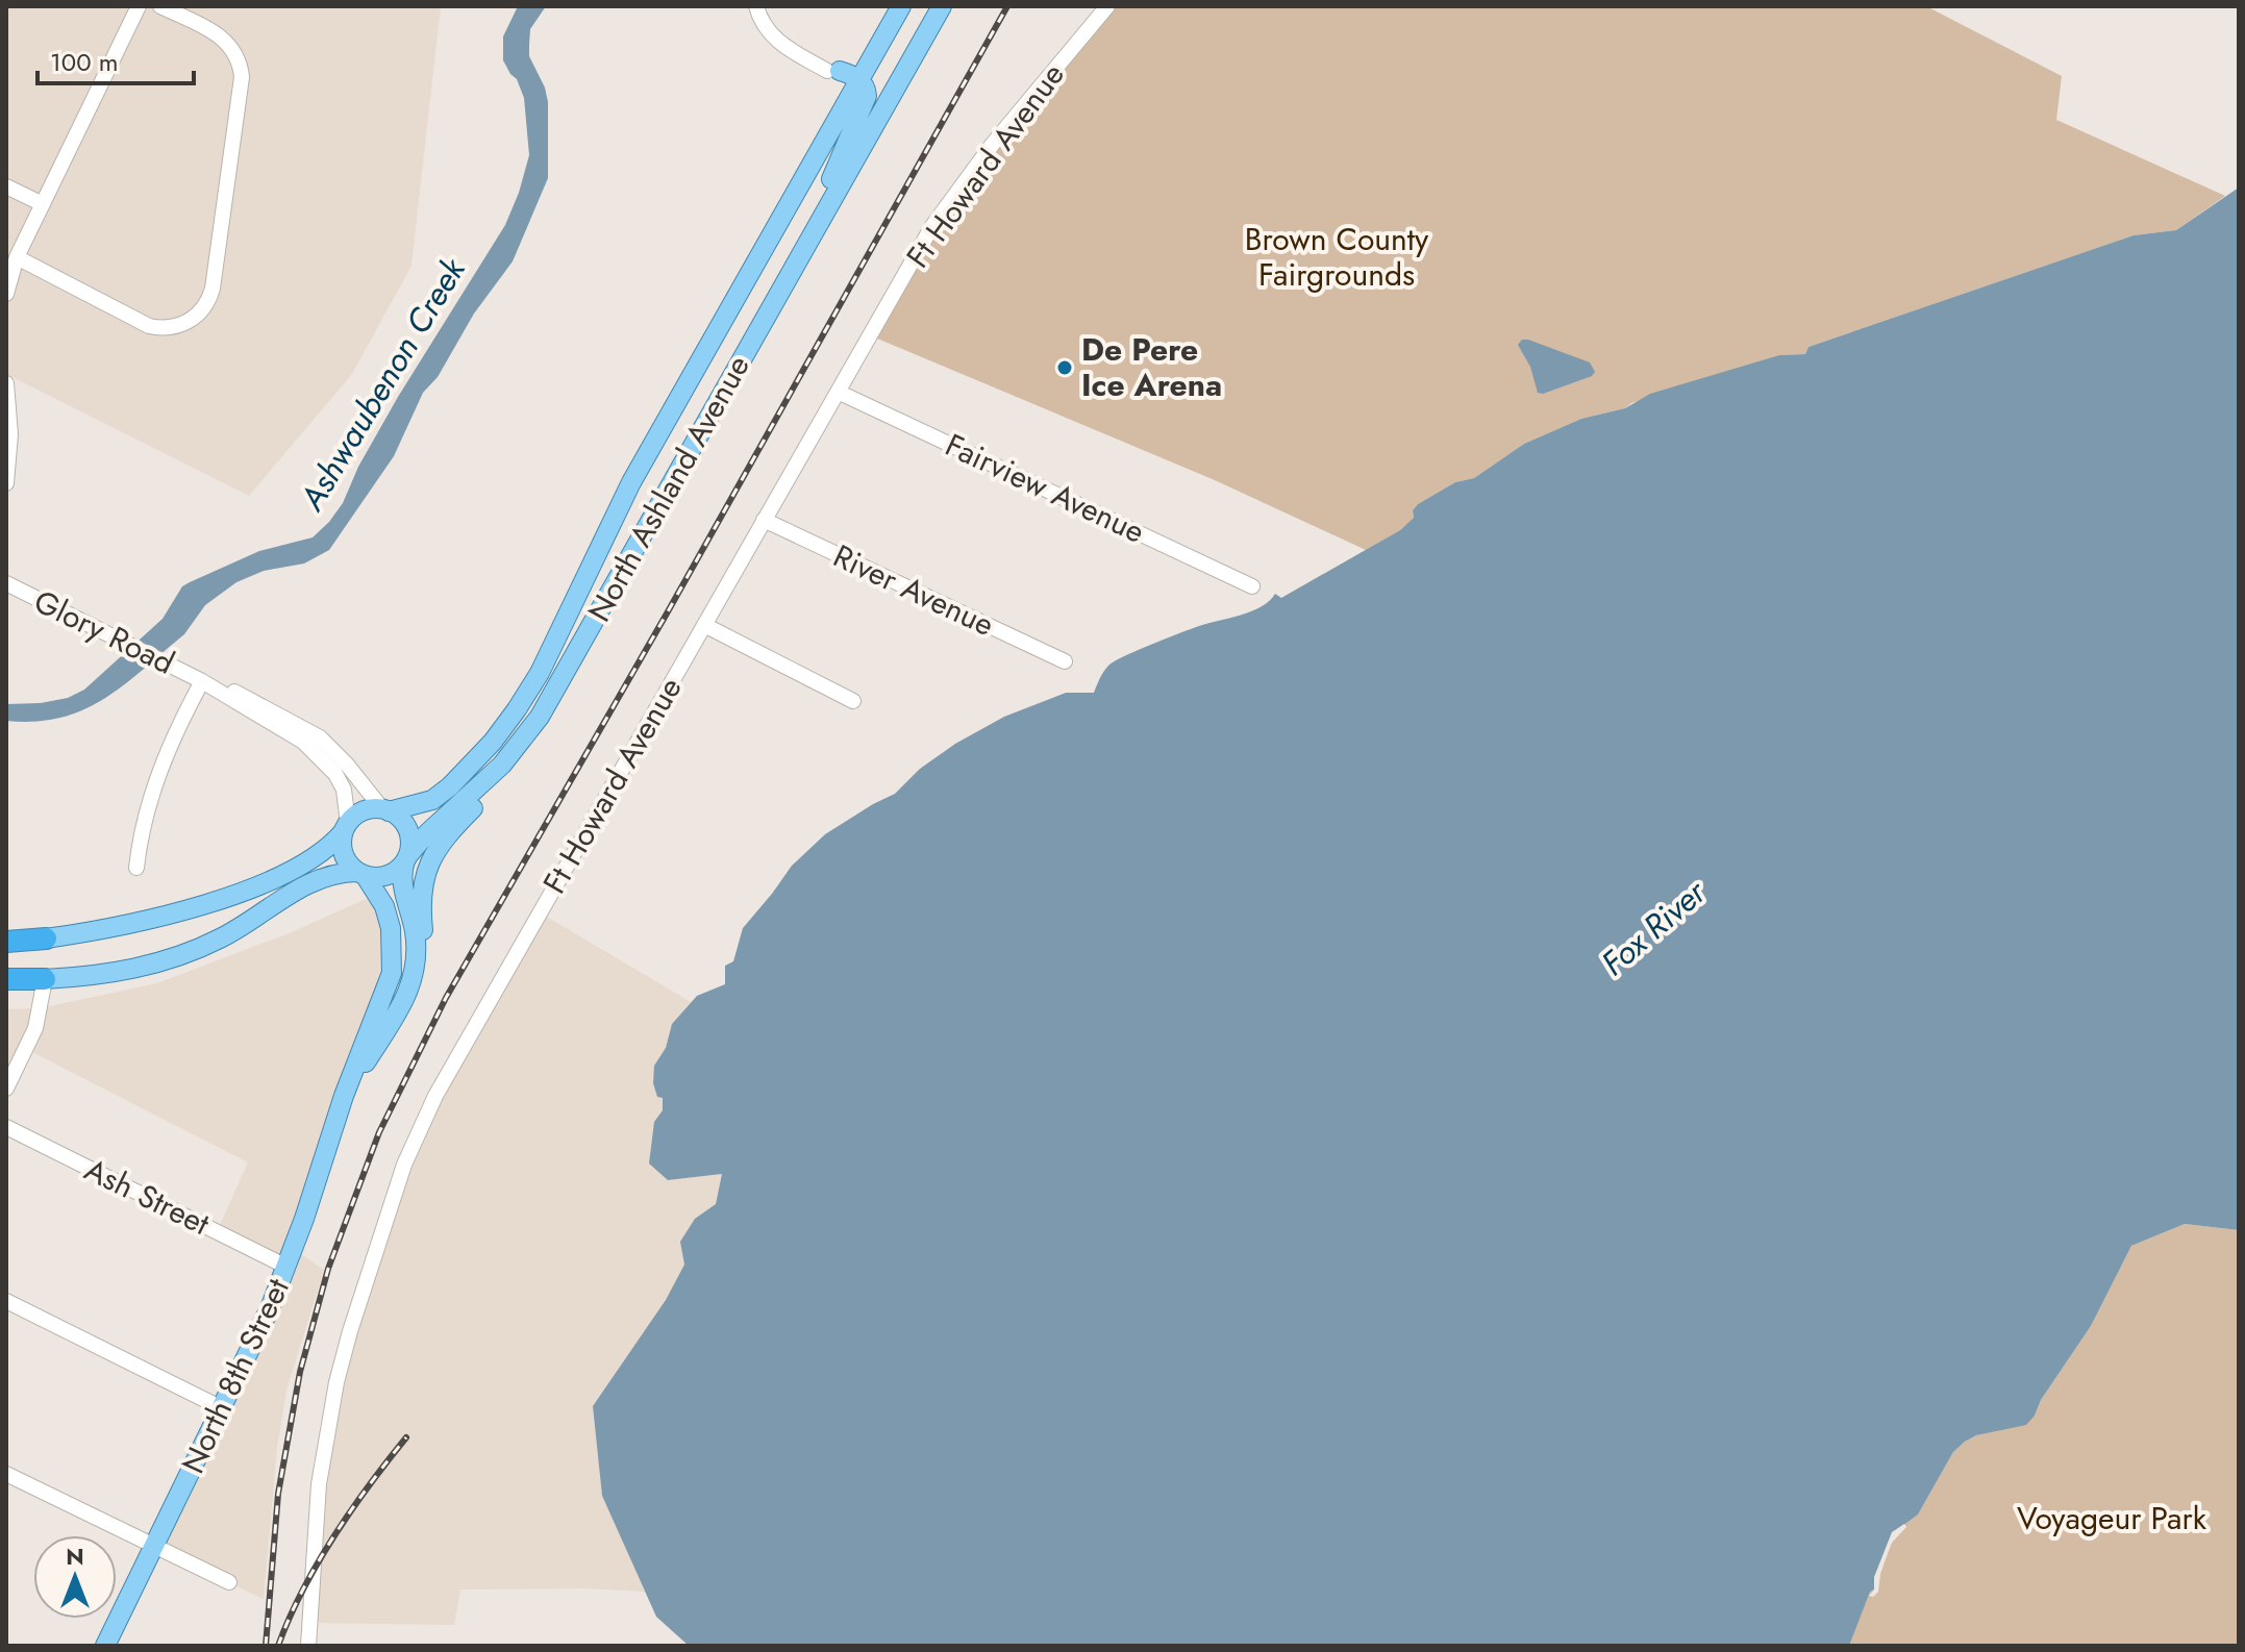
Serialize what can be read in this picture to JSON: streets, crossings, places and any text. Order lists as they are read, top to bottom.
{
  "streets": {
    "main road": ["North Ashland Avenue", "North 8th Street"],
    "street": [
      "Ft Howard Avenue",
      "Fairview Avenue",
      "River Avenue",
      "Glory Road",
      "Ash Street"
    ]
  },
  "crossings": [
    ["Ft Howard Avenue", "Fairview Avenue"],
    ["Ft Howard Avenue", "River Avenue"],
    ["North Ashland Avenue", "Glory Road"],
    ["North Ashland Avenue", "North 8th Street"],
    ["Glory Road", "North 8th Street"],
    ["Ash Street", "North 8th Street"]
  ],
  "water": ["Ashwaubenon Creek", "Fox River"],
  "parks": ["Brown County Fairgrounds", "Voyageur Park"],
  "places": ["De Pere Ice Arena"],
  "scale_bar": "100 m",
  "north": "top"
}
